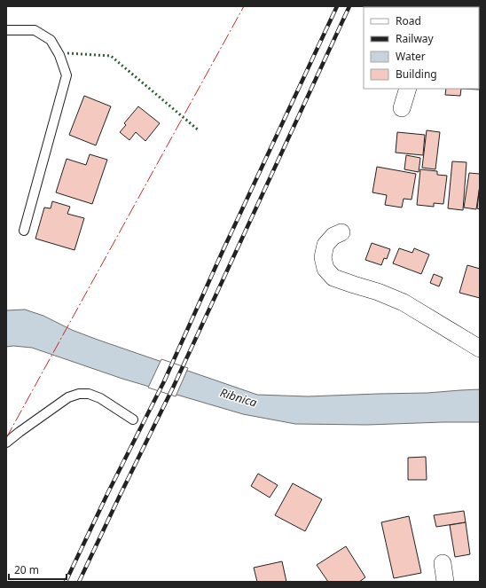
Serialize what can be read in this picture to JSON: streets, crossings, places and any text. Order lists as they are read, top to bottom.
{
  "water": ["Ribnica"],
  "legend": [
    "Road",
    "Railway",
    "Water",
    "Building"
  ],
  "scale_bar": "20 m"
}
